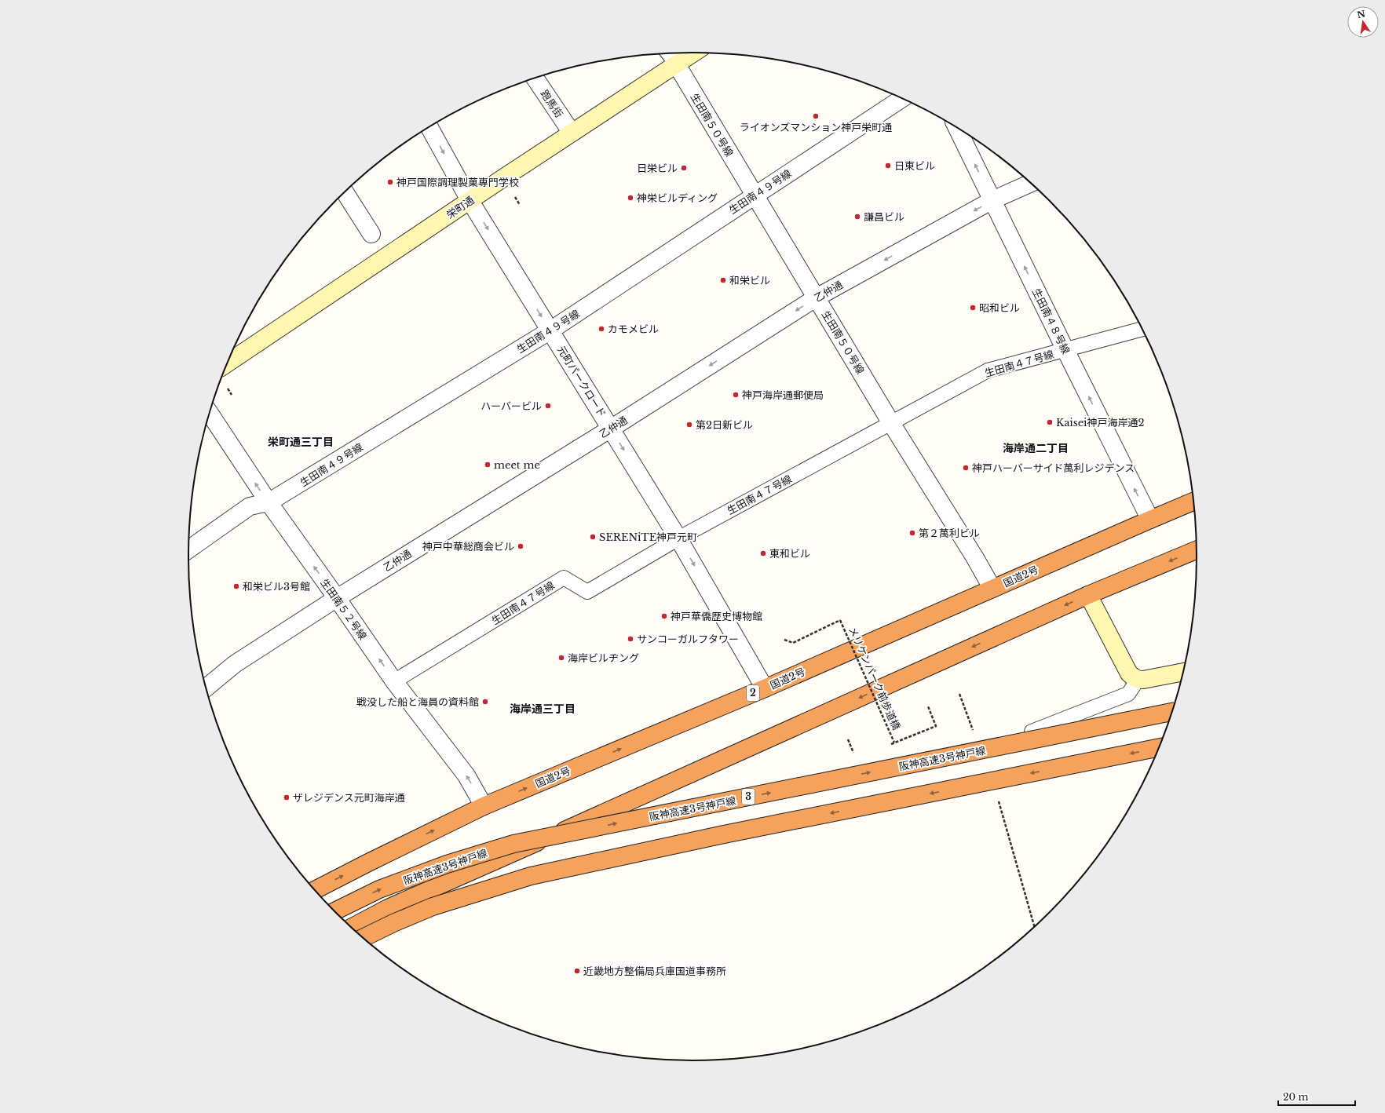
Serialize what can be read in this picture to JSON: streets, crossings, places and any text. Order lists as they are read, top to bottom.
{
  "streets": {
    "highway": [
      "国道2号",
      "2",
      "阪神高速3号神戸線",
      "3"
    ],
    "street": [
      "跑馬街",
      "生田南５０号線",
      "生田南４９号線",
      "栄町通",
      "乙仲通",
      "生田南４８号線",
      "元町パークロード",
      "生田南５２号線"
    ],
    "lane": ["生田南４７号線"],
    "path": ["メリケンパーク前歩道橋"]
  },
  "crossings": [
    ["跑馬街", "栄町通"],
    ["生田南５０号線", "生田南４９号線"],
    ["生田南５０号線", "栄町通"],
    ["生田南５０号線", "乙仲通"],
    ["生田南５０号線", "生田南４７号線"],
    ["生田南５０号線", "国道2号"],
    ["生田南４９号線", "元町パークロード"],
    ["生田南４９号線", "生田南５２号線"],
    ["栄町通", "元町パークロード"],
    ["乙仲通", "生田南４８号線"],
    ["乙仲通", "元町パークロード"],
    ["乙仲通", "生田南５２号線"],
    ["生田南４８号線", "生田南４７号線"],
    ["生田南４８号線", "国道2号"],
    ["生田南４７号線", "元町パークロード"],
    ["生田南４７号線", "生田南５２号線"],
    ["元町パークロード", "国道2号"],
    ["国道2号", "生田南５２号線"]
  ],
  "one_way": [
    "乙仲通",
    "生田南４８号線",
    "元町パークロード",
    "生田南５２号線"
  ],
  "districts": ["栄町通三丁目", "海岸通二丁目", "海岸通三丁目"],
  "places": [
    "ライオンズマンション神戸栄町通",
    "日東ビル",
    "日栄ビル",
    "神戸国際調理製菓専門学校",
    "神栄ビルディング",
    "謙昌ビル",
    "和栄ビル",
    "昭和ビル",
    "カモメビル",
    "神戸海岸通郵便局",
    "ハーバービル",
    "Kaisei神戸海岸通2",
    "第2日新ビル",
    "meet me",
    "神戸ハーバーサイド萬利レジデンス",
    "第２萬利ビル",
    "SERENiTE神戸元町",
    "神戸中華総商会ビル",
    "東和ビル",
    "和栄ビル3号館",
    "神戸華僑歴史博物館",
    "サンコーガルフタワー",
    "海岸ビルヂング",
    "戦没した船と海員の資料館",
    "ザレジデンス元町海岸通",
    "近畿地方整備局兵庫国道事務所"
  ],
  "scale_bar": "20 m",
  "north": "top"
}
